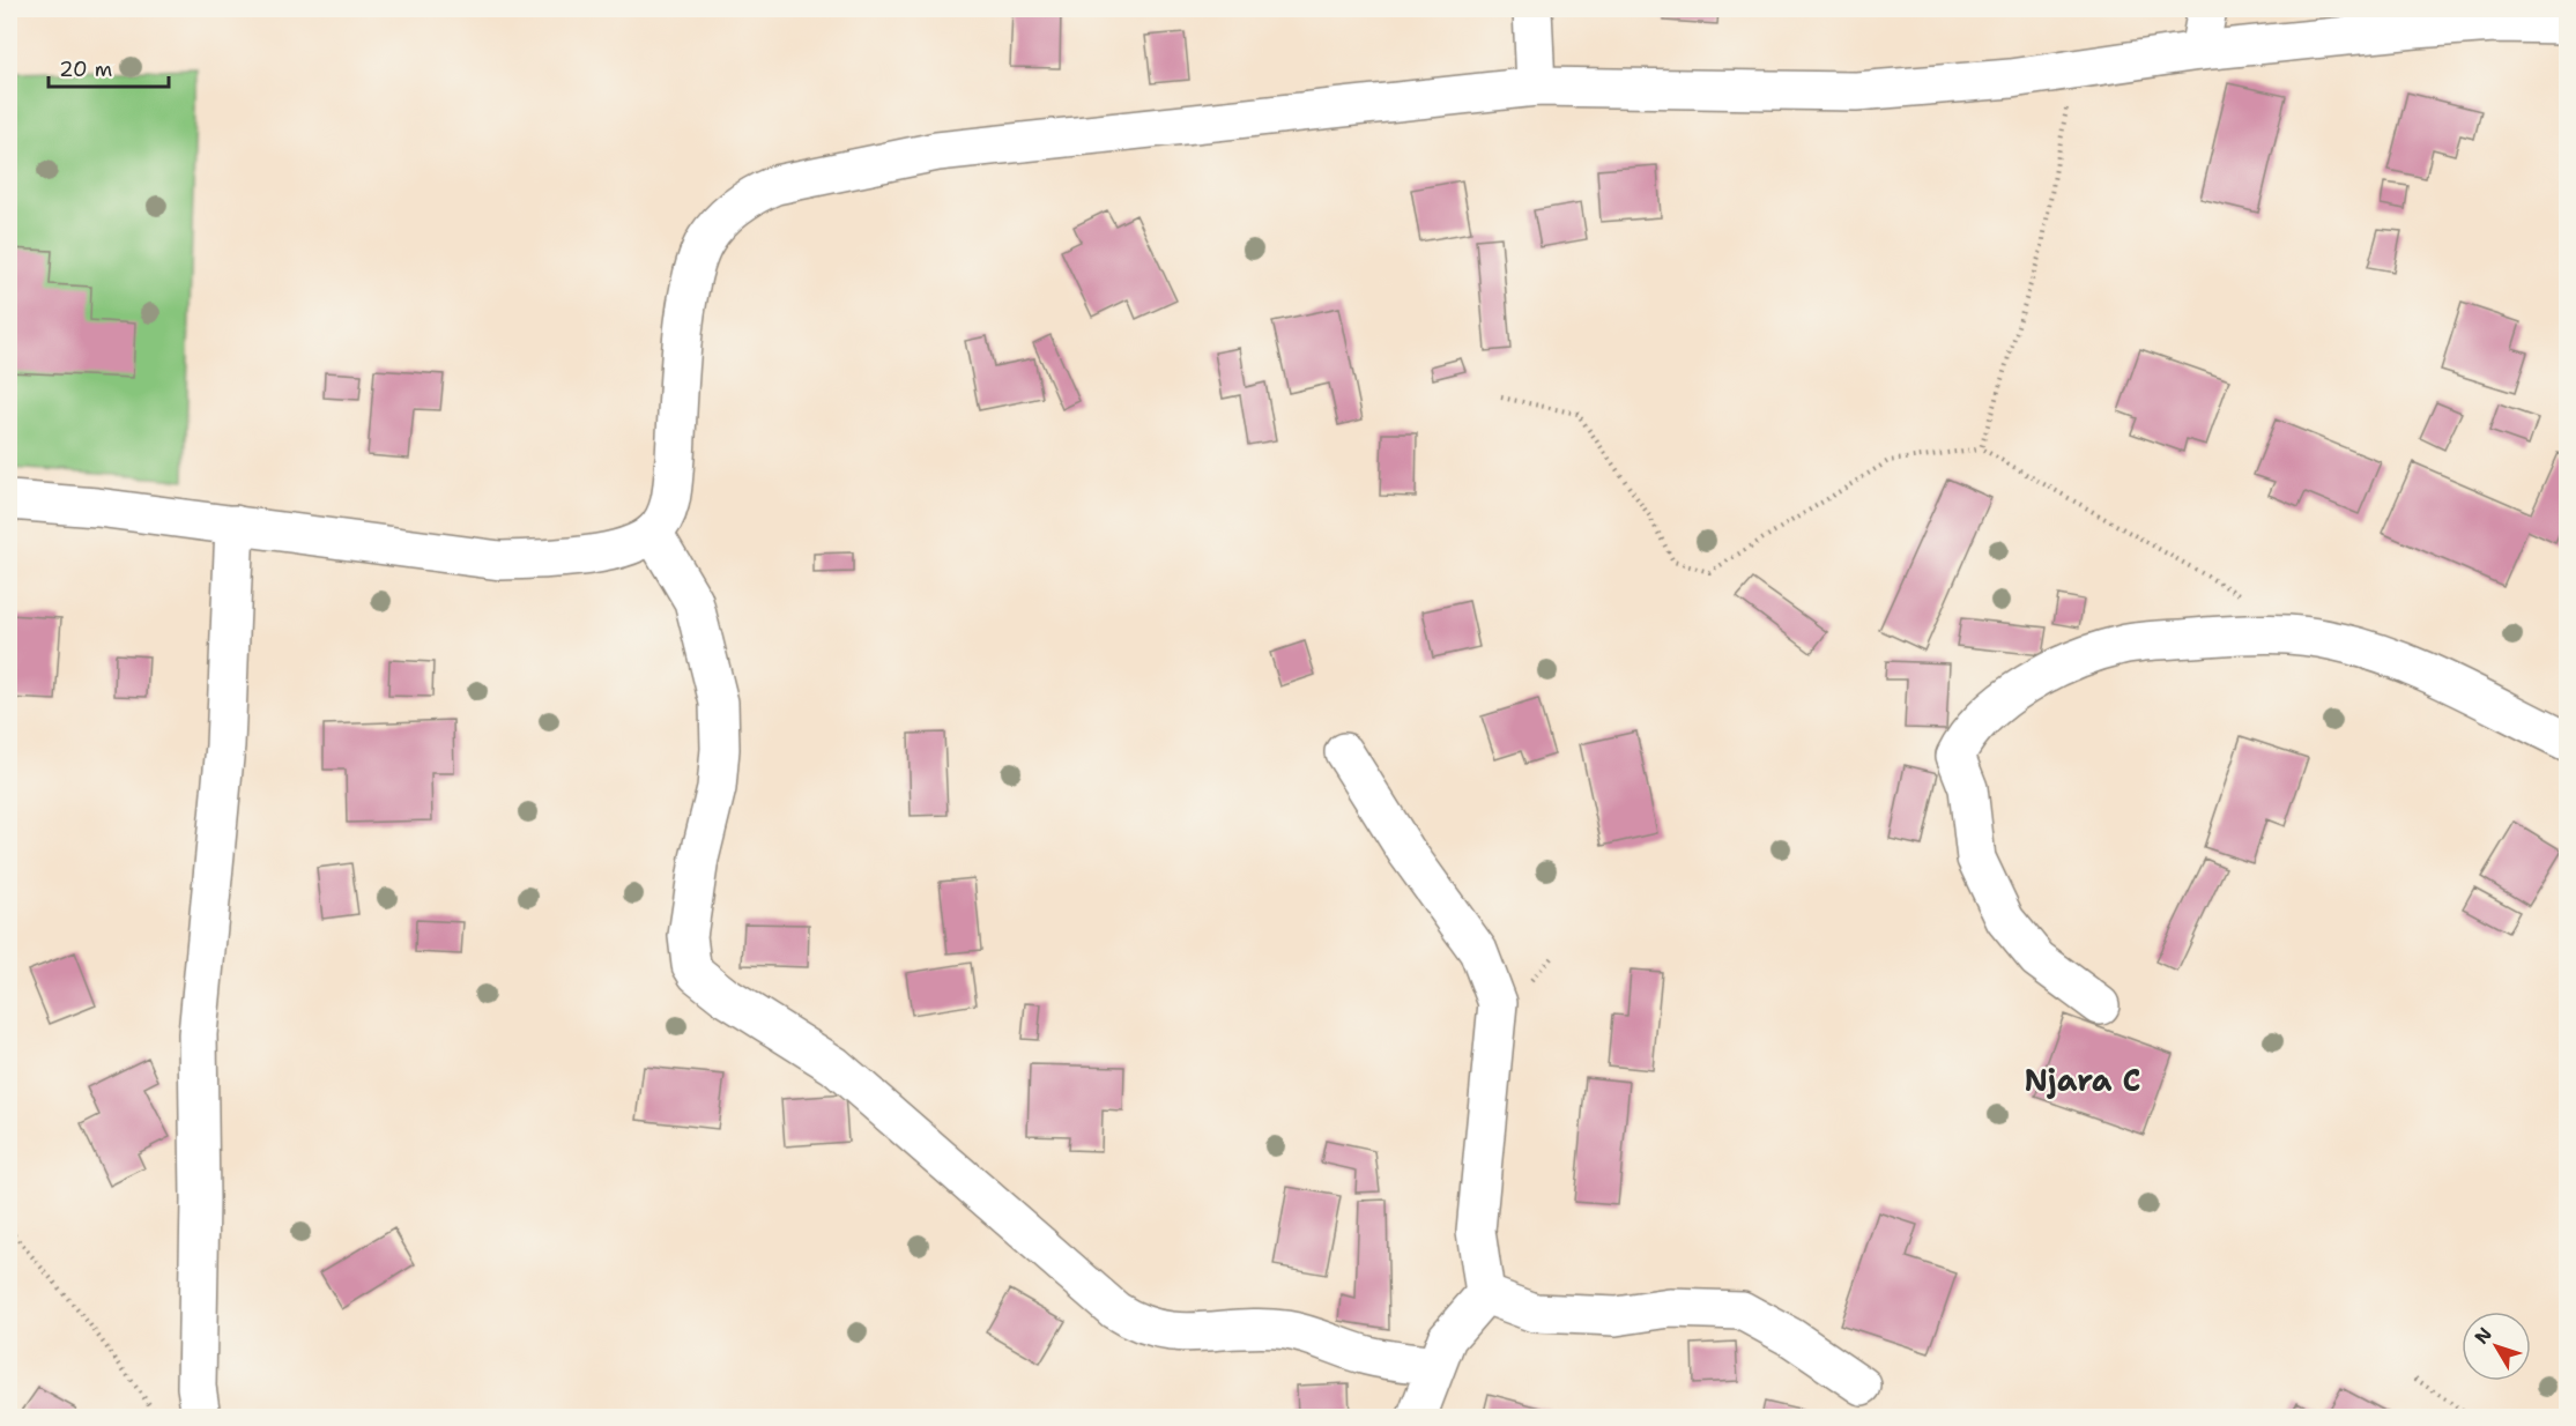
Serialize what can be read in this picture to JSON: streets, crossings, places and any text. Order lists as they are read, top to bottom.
{
  "districts": ["Njara C"],
  "scale_bar": "20 m",
  "north": "top left"
}
